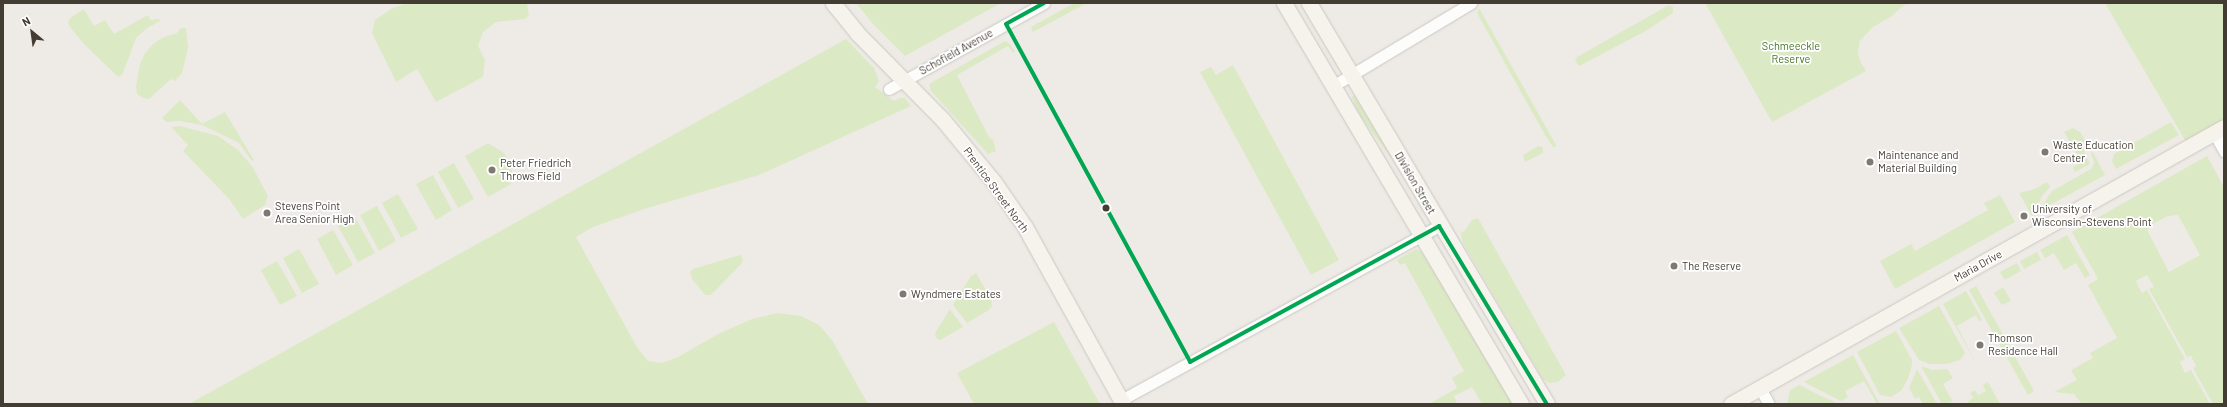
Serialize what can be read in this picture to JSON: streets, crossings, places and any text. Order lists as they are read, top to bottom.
{
  "streets": {
    "street": [
      "Schofield Avenue",
      "Division Street",
      "Prentice Street North",
      "Maria Drive"
    ]
  },
  "crossings": [
    ["Schofield Avenue", "Prentice Street North"]
  ],
  "parks": ["Schmeeckle Reserve"],
  "places": [
    "Waste Education Center",
    "Maintenance and Material Building",
    "Peter Friedrich Throws Field",
    "Stevens Point Area Senior High",
    "University of Wisconsin–Stevens Point",
    "The Reserve",
    "Wyndmere Estates",
    "Thomson Residence Hall"
  ],
  "north": "top left"
}
